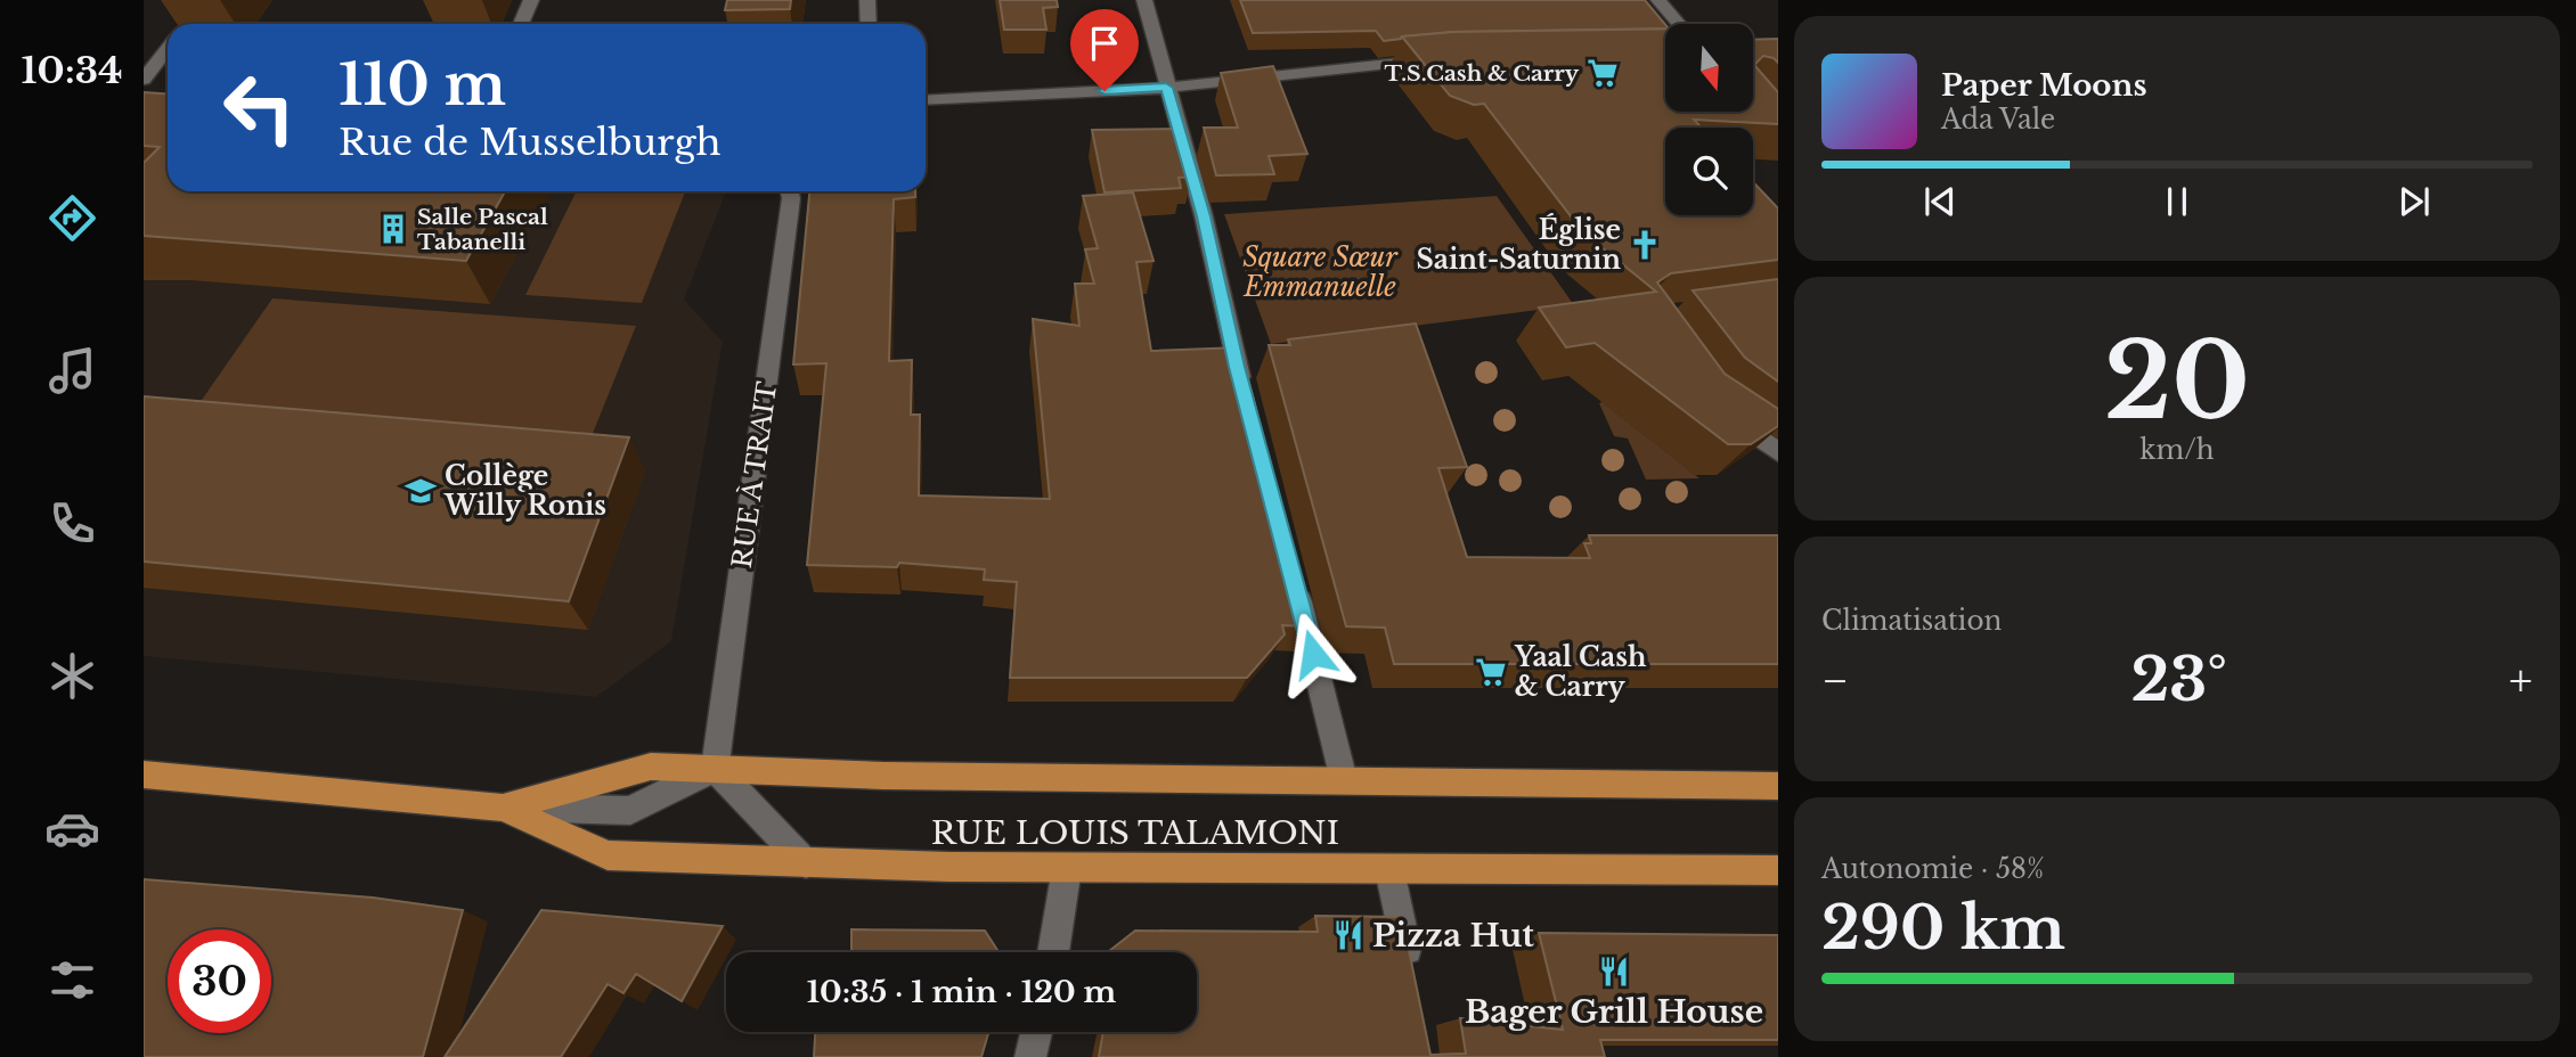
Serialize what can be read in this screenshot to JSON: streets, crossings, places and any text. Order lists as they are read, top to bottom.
{
  "streets": {
    "main road": ["RUE LOUIS TALAMONI"],
    "street": ["RUE À TRAIT"]
  },
  "crossings": [
    ["RUE À TRAIT", "RUE LOUIS TALAMONI"]
  ],
  "parks": ["Square Sœur Emmanuelle"],
  "places": {
    "supermarket": ["T.S.Cash & Carry", "Yaal Cash & Carry"],
    "building": ["Salle Pascal Tabanelli"],
    "church": ["Église Saint-Saturnin"],
    "school or university": ["Collège Willy Ronis"],
    "restaurant": ["Pizza Hut", "Bager Grill House"]
  },
  "north": "bottom",
  "page": {
    "tabs": "10:34",
    "turn": ["110 m", "Rue de Musselburgh"],
    "song": ["Paper Moons", "Ada Vale"],
    "tile": [
      ["20", "km/h"],
      "Climatisation",
      ["Autonomie · 58%", "290 km"]
    ],
    "heat": ["−", "23°", "+"],
    "limit": "30",
    "trip": "10:35 · 1 min · 120 m"
  }
}
